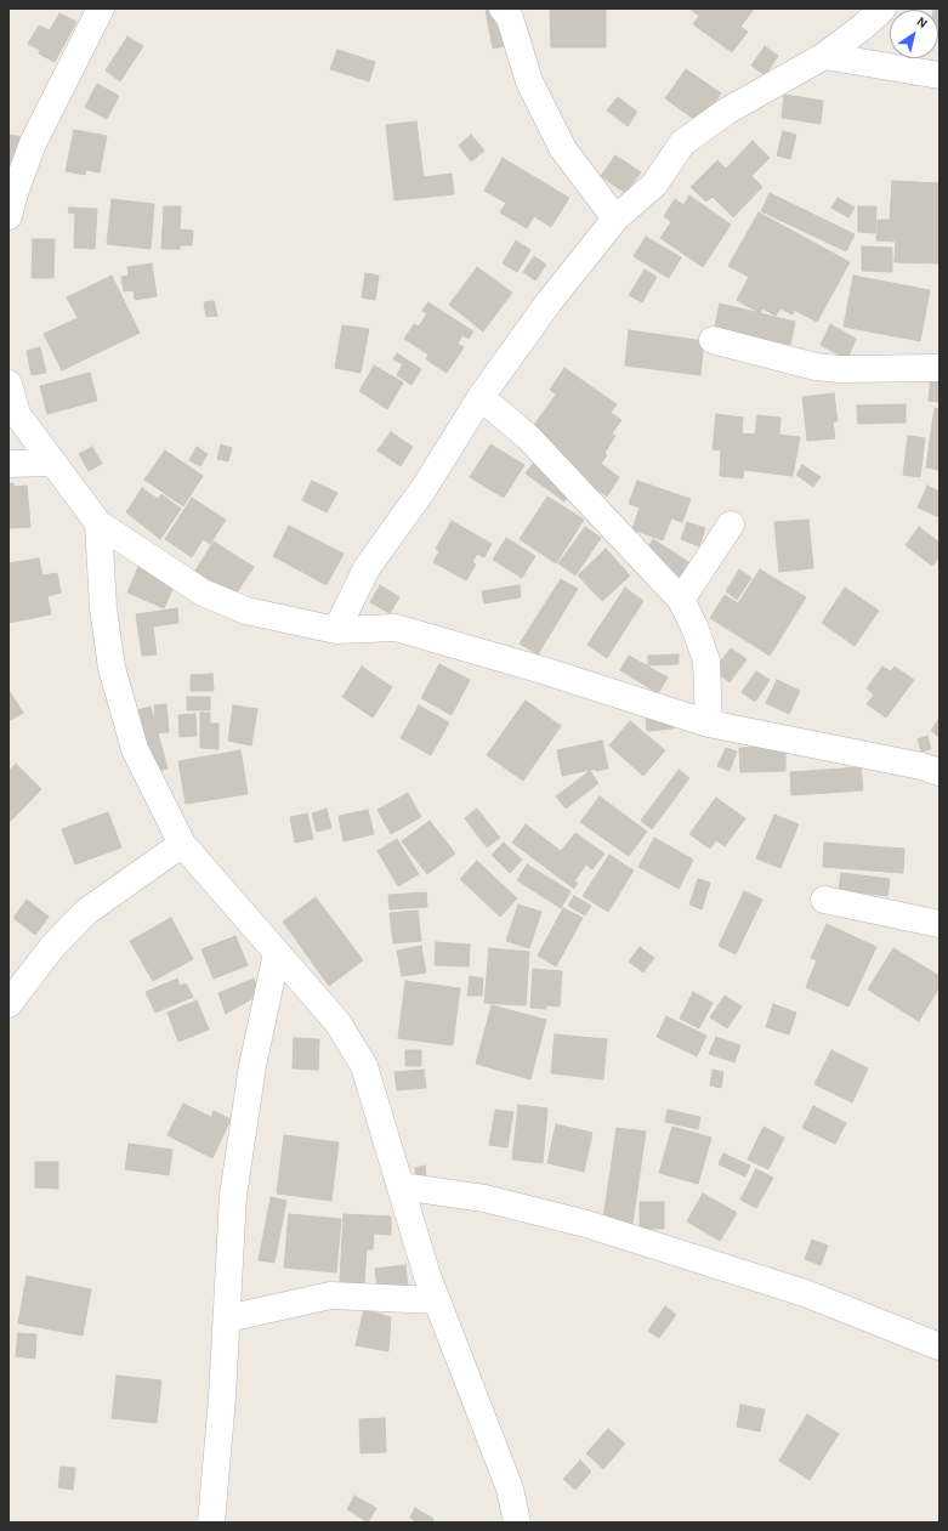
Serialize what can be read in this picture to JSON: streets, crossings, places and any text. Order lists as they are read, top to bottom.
{
  "north": "top right"
}
